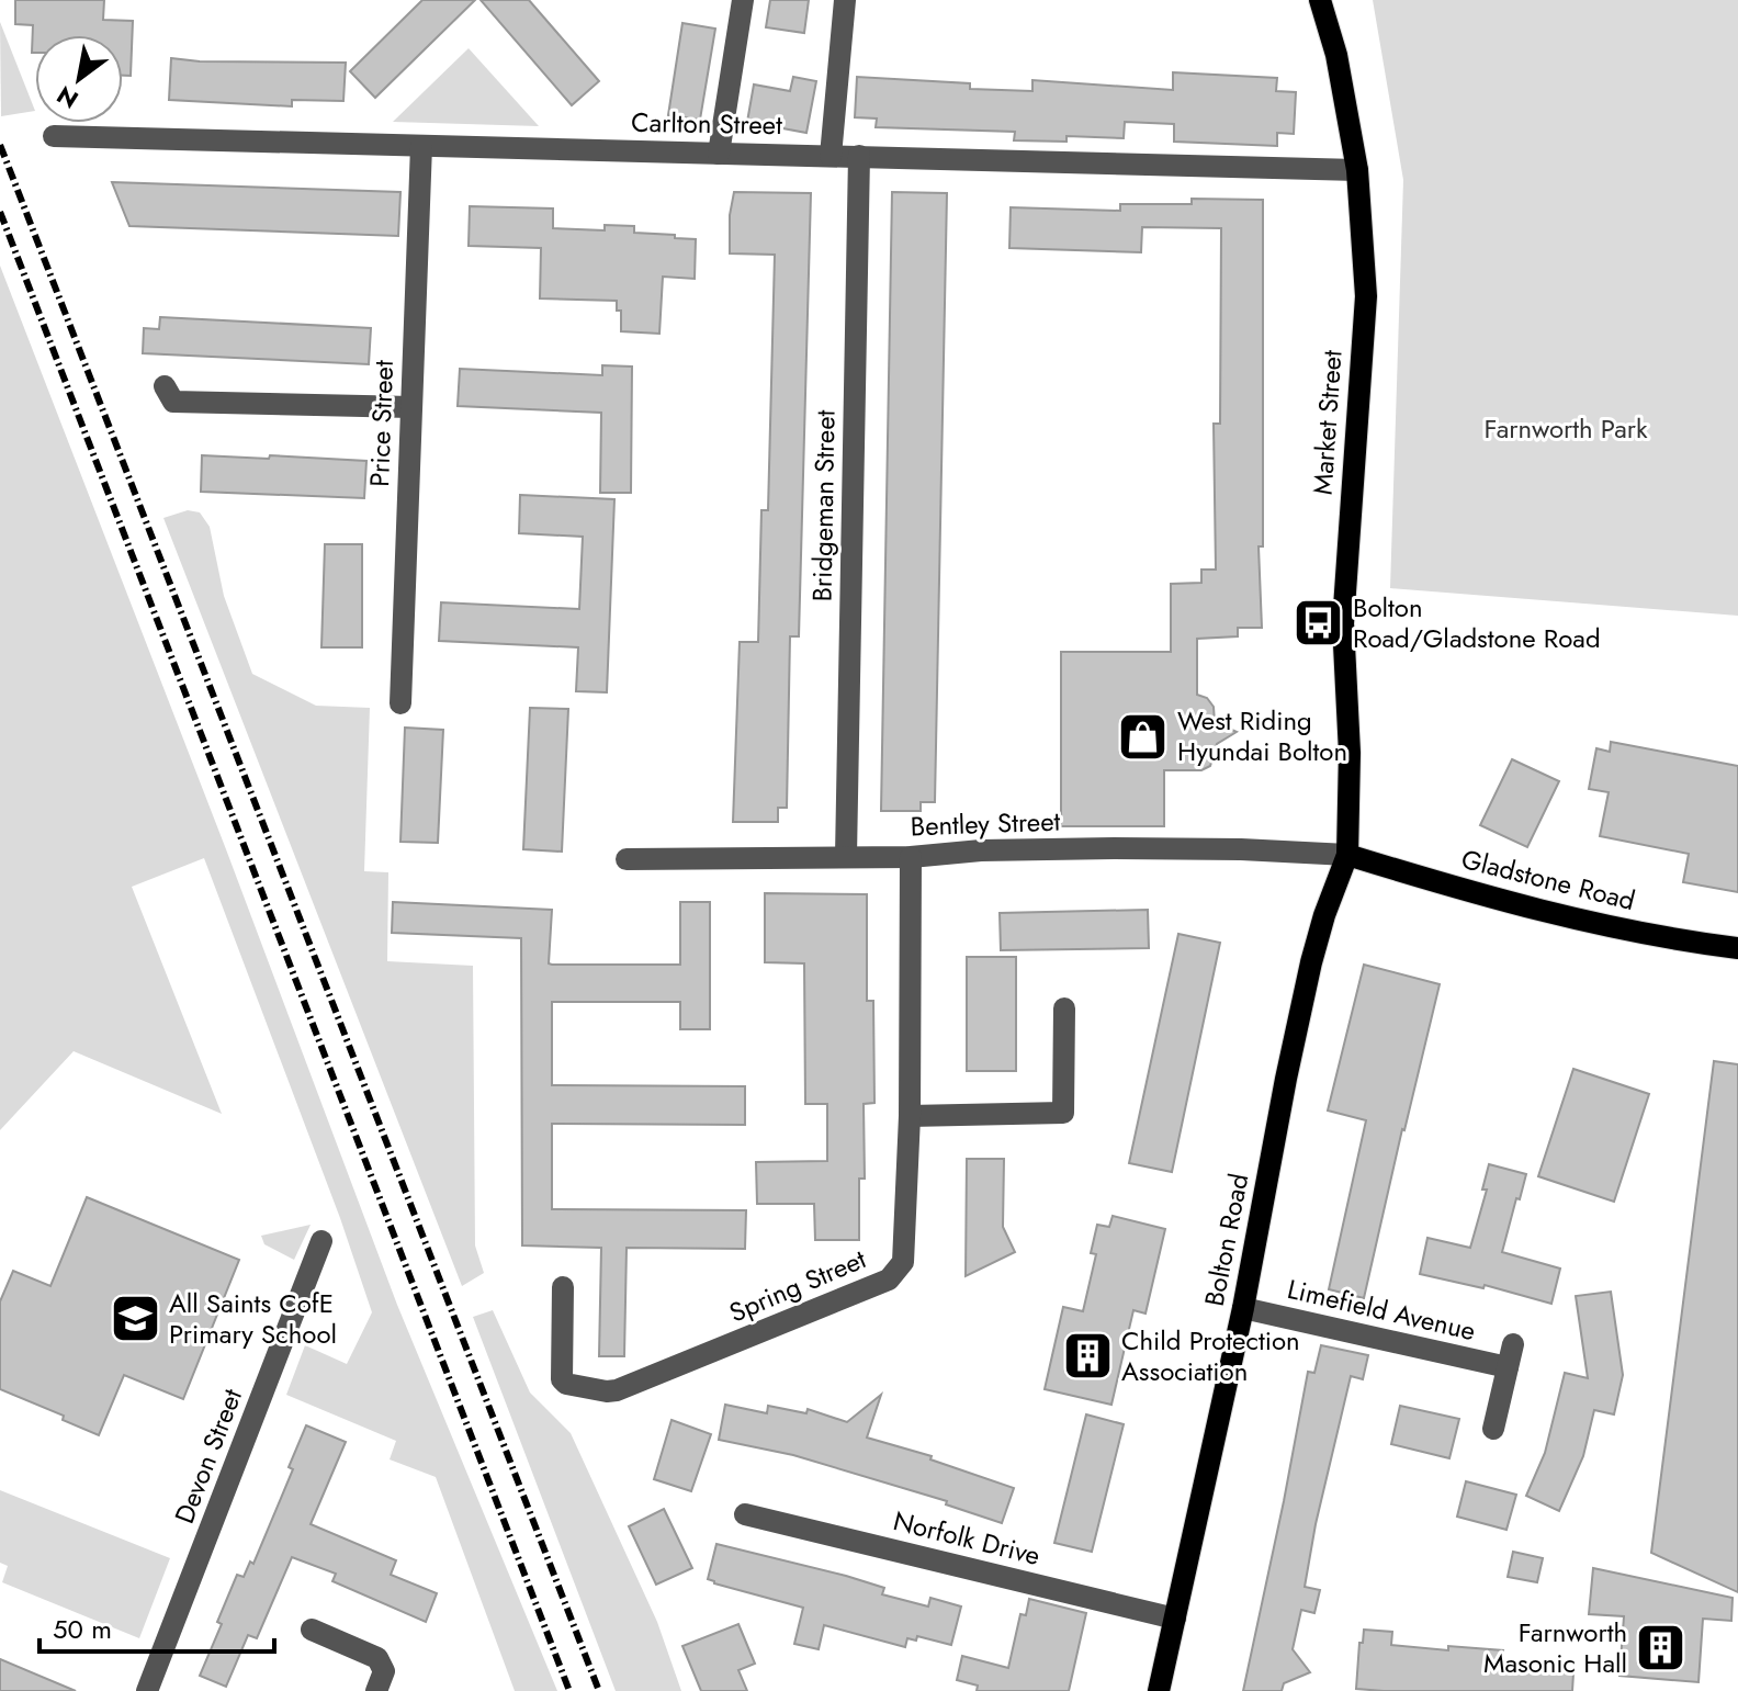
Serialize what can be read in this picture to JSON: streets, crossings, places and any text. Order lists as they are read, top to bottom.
{
  "streets": {
    "main road": ["Market Street", "Gladstone Road", "Bolton Road"],
    "street": [
      "Carlton Street",
      "Price Street",
      "Bridgeman Street",
      "Bentley Street",
      "Spring Street",
      "Limefield Avenue",
      "Devon Street",
      "Norfolk Drive"
    ]
  },
  "crossings": [
    ["Carlton Street", "Market Street"],
    ["Carlton Street", "Price Street"],
    ["Carlton Street", "Bridgeman Street"],
    ["Market Street", "Bentley Street"],
    ["Market Street", "Gladstone Road"],
    ["Market Street", "Bolton Road"],
    ["Bridgeman Street", "Bentley Street"],
    ["Bentley Street", "Gladstone Road"],
    ["Bentley Street", "Bolton Road"],
    ["Bentley Street", "Spring Street"],
    ["Gladstone Road", "Bolton Road"],
    ["Bolton Road", "Limefield Avenue"],
    ["Bolton Road", "Norfolk Drive"]
  ],
  "parks": ["Farnworth Park"],
  "places": {
    "bus stop": ["Bolton Road/Gladstone Road"],
    "shop": ["West Riding Hyundai Bolton"],
    "school or university": ["All Saints CofE Primary School"],
    "building": ["Child Protection Association", "Farnworth Masonic Hall"]
  },
  "scale_bar": "50 m",
  "north": "bottom left"
}
